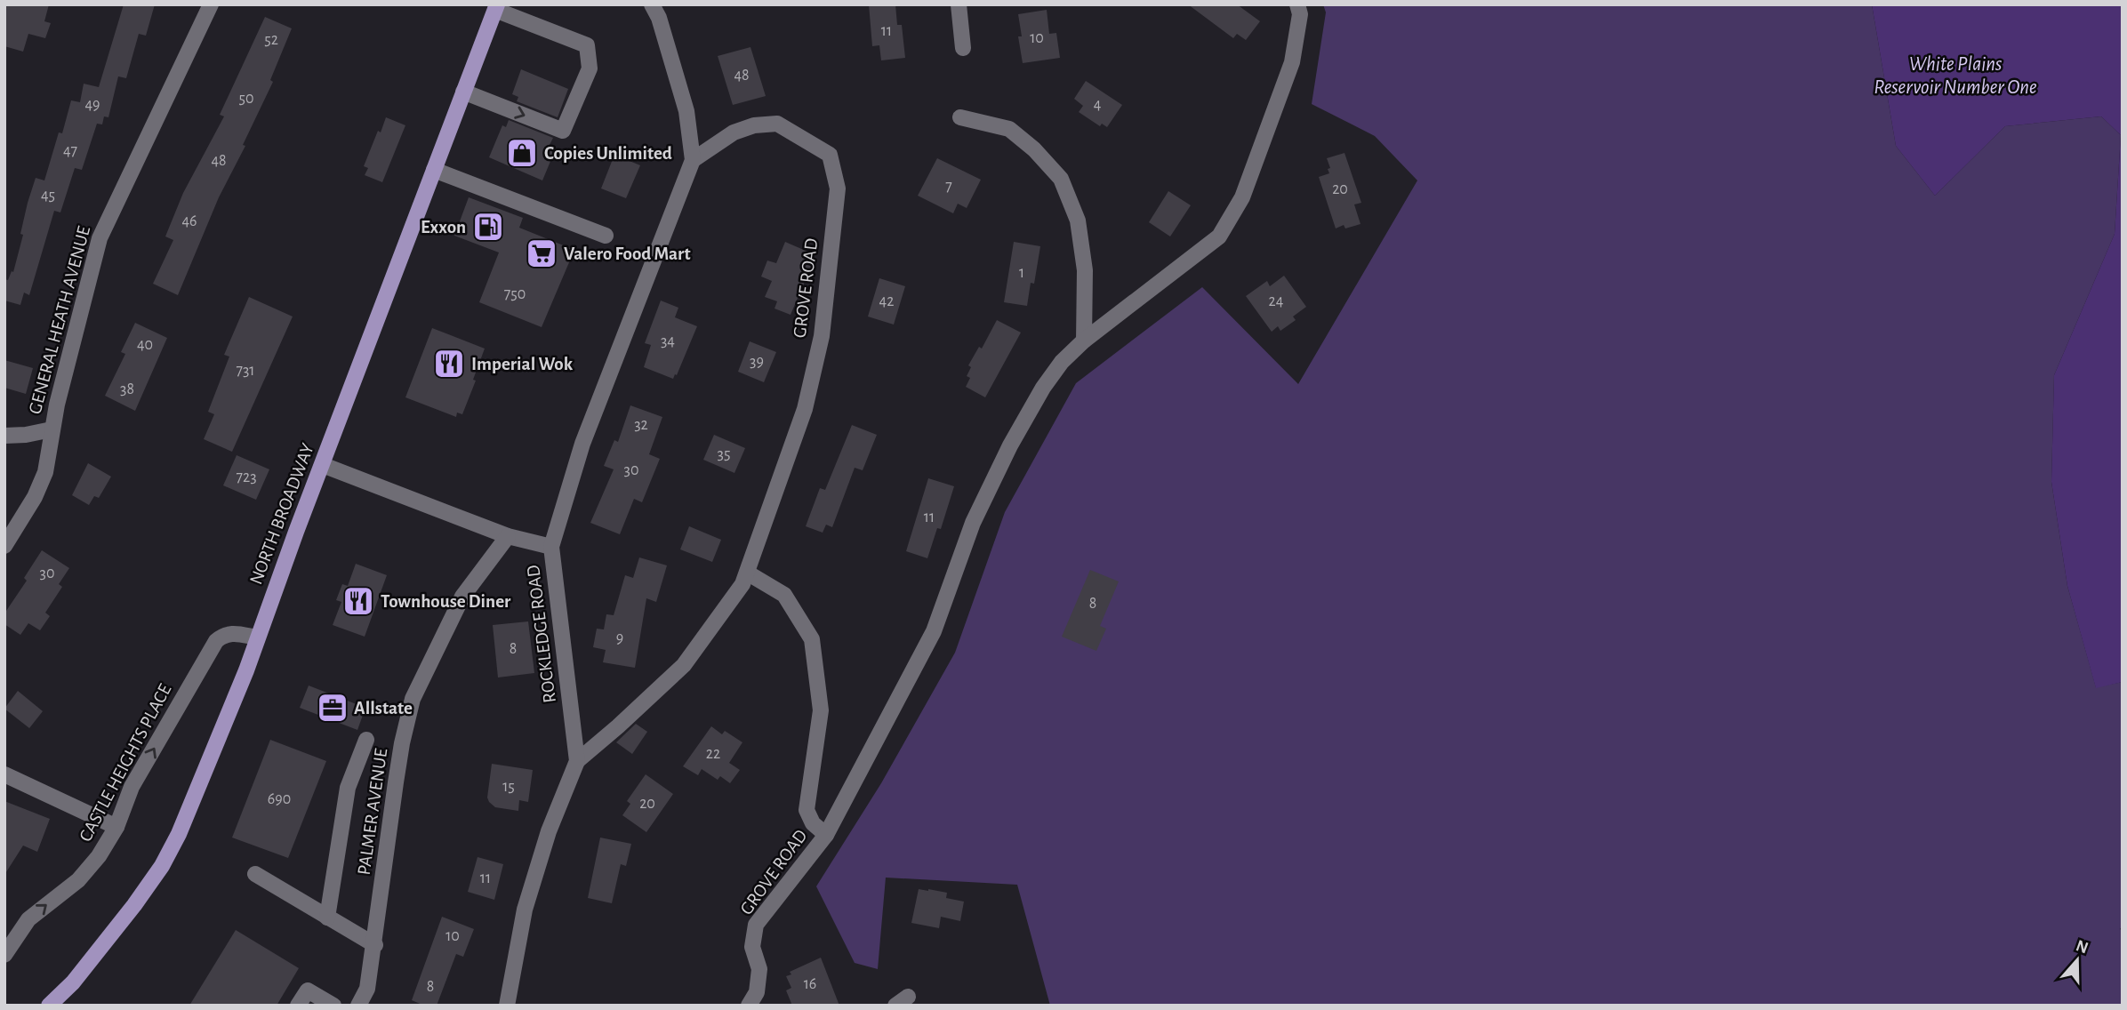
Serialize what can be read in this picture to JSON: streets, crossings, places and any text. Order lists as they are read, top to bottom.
{
  "streets": {
    "main road": ["NORTH BROADWAY"],
    "street": [
      "GROVE ROAD",
      "GENERAL HEATH AVENUE",
      "ROCKLEDGE ROAD",
      "CASTLE HEIGHTS PLACE",
      "PALMER AVENUE"
    ]
  },
  "crossings": [
    ["GROVE ROAD", "ROCKLEDGE ROAD"],
    ["NORTH BROADWAY", "CASTLE HEIGHTS PLACE"]
  ],
  "one_way": ["CASTLE HEIGHTS PLACE"],
  "water": ["White Plains Reservoir Number One"],
  "places": {
    "shop": ["Copies Unlimited"],
    "fuel station": ["Exxon"],
    "supermarket": ["Valero Food Mart"],
    "restaurant": ["Imperial Wok", "Townhouse Diner"],
    "office": ["Allstate"]
  },
  "house_numbers": [
    "11",
    "10",
    "52",
    "48",
    "50",
    "49",
    "4",
    "47",
    "48",
    "7",
    "20",
    "45",
    "46",
    "1",
    "750",
    "42",
    "24",
    "34",
    "40",
    "39",
    "731",
    "38",
    "32",
    "35",
    "30",
    "723",
    "11",
    "30",
    "8",
    "9",
    "8",
    "22",
    "15",
    "690",
    "20",
    "11",
    "10",
    "16",
    "8"
  ],
  "north": "top"
}
